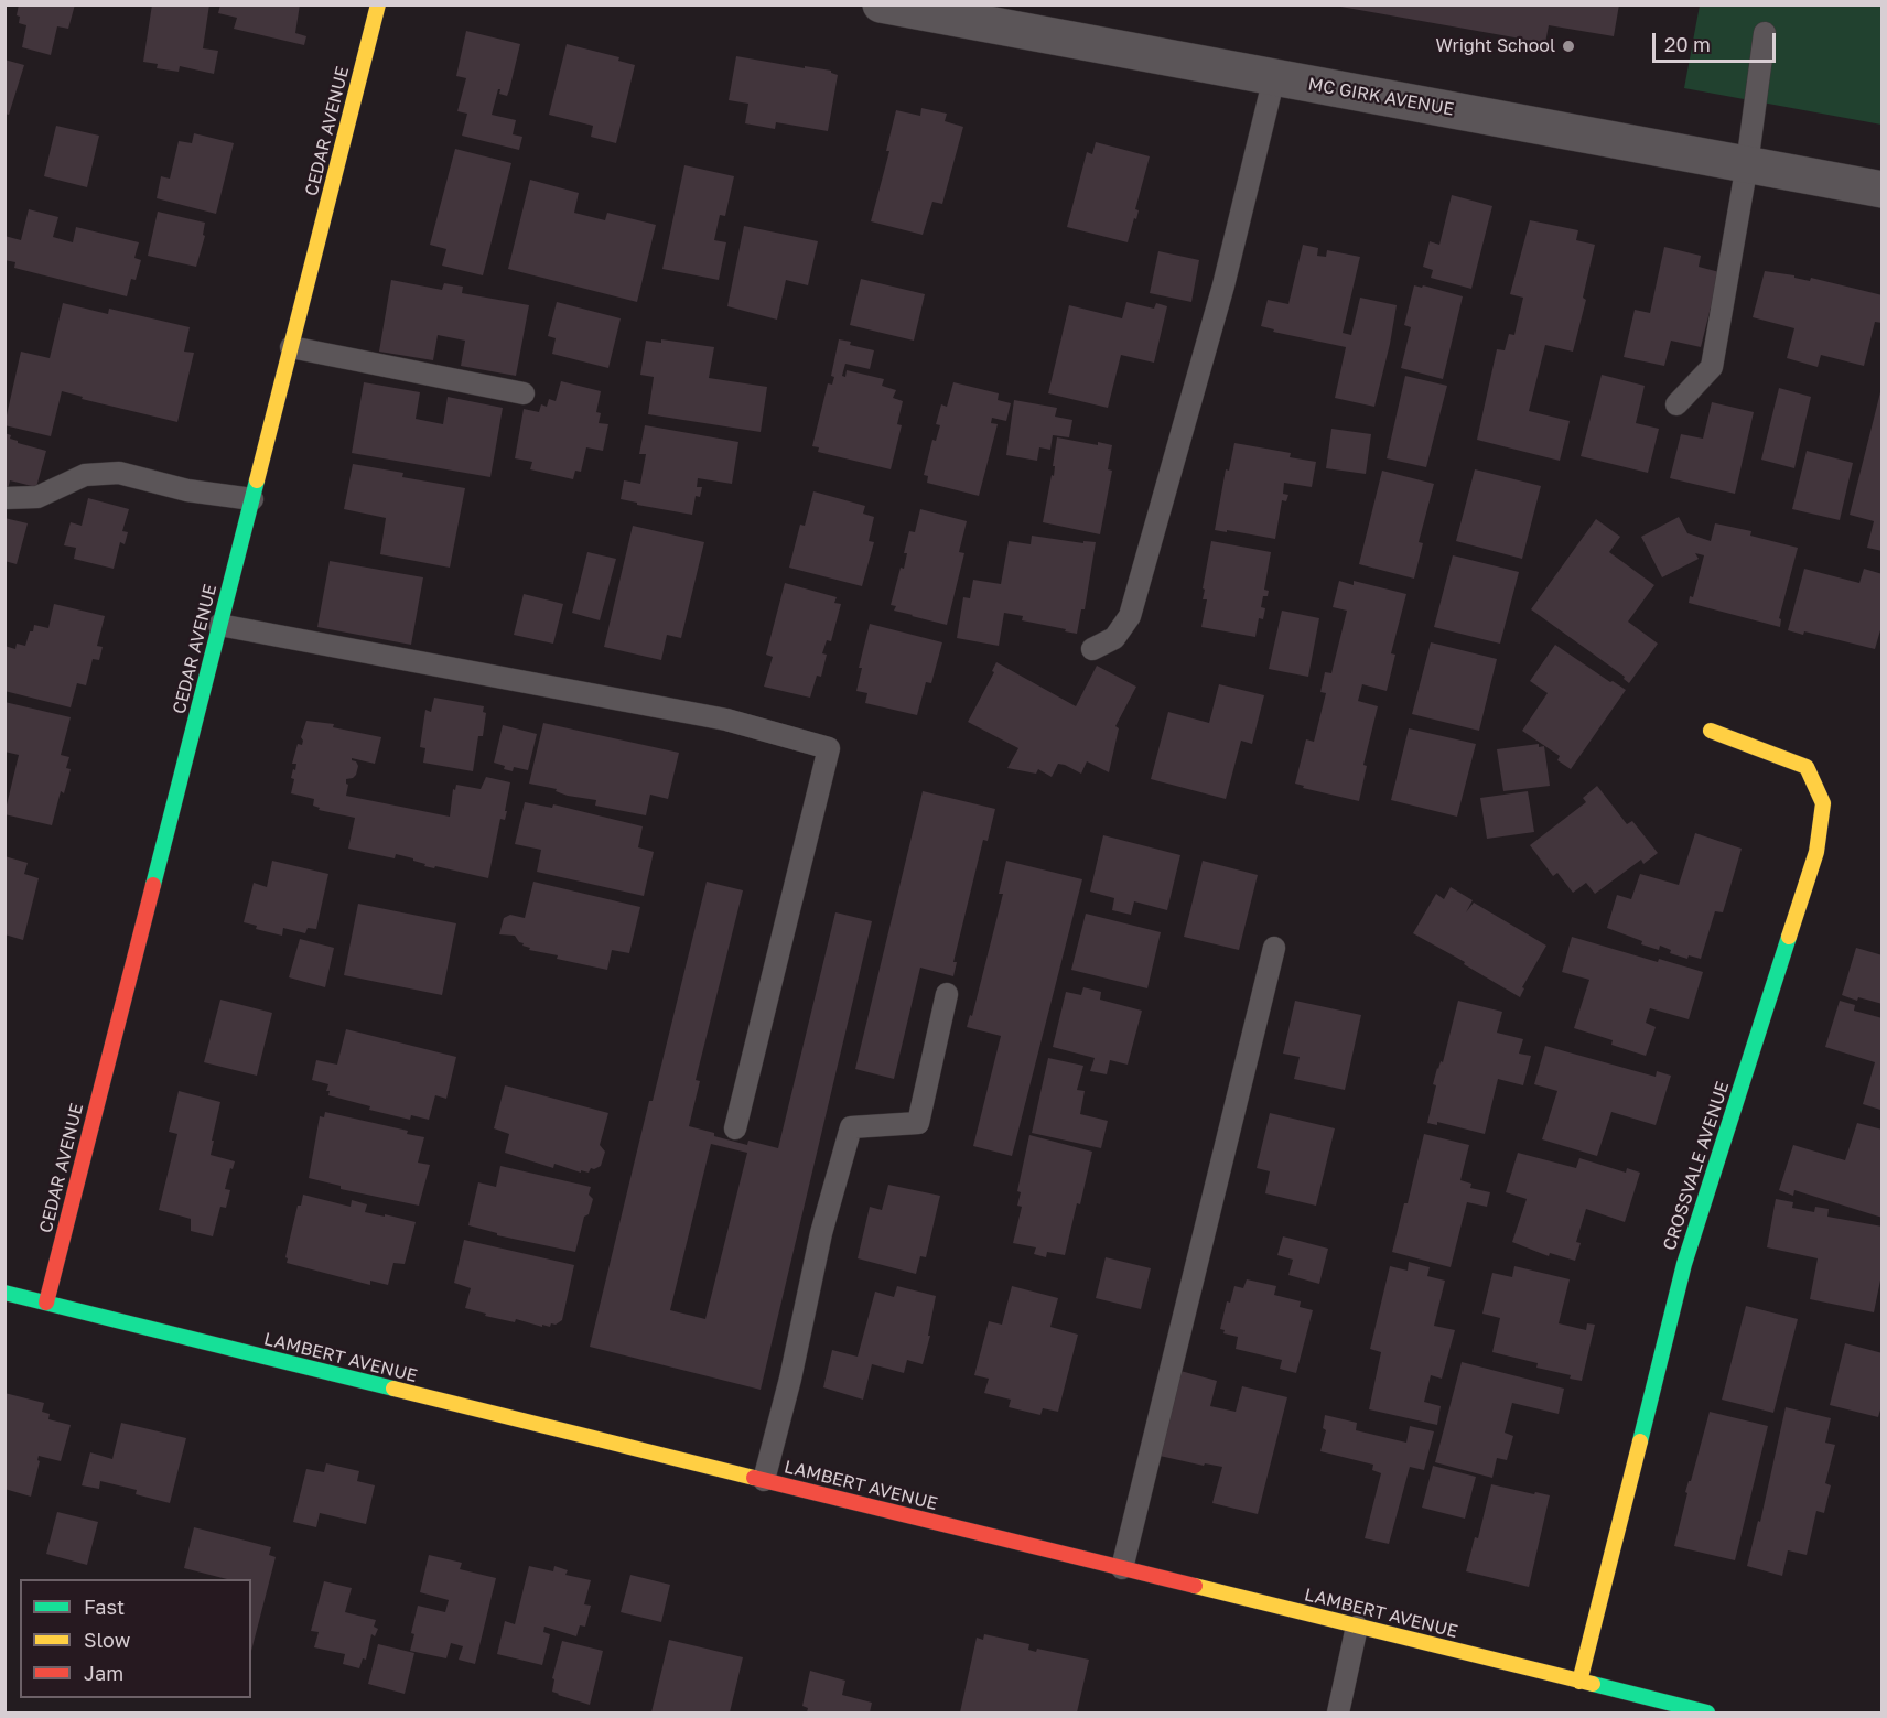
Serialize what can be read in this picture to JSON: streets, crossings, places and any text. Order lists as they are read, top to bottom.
{
  "streets": {
    "street": [
      "MC GIRK AVENUE",
      "CEDAR AVENUE",
      "CROSSVALE AVENUE",
      "LAMBERT AVENUE"
    ]
  },
  "crossings": [
    ["CEDAR AVENUE", "LAMBERT AVENUE"],
    ["CROSSVALE AVENUE", "LAMBERT AVENUE"]
  ],
  "places": ["Wright School"],
  "legend": ["Fast", "Slow", "Jam"],
  "scale_bar": "20 m"
}
